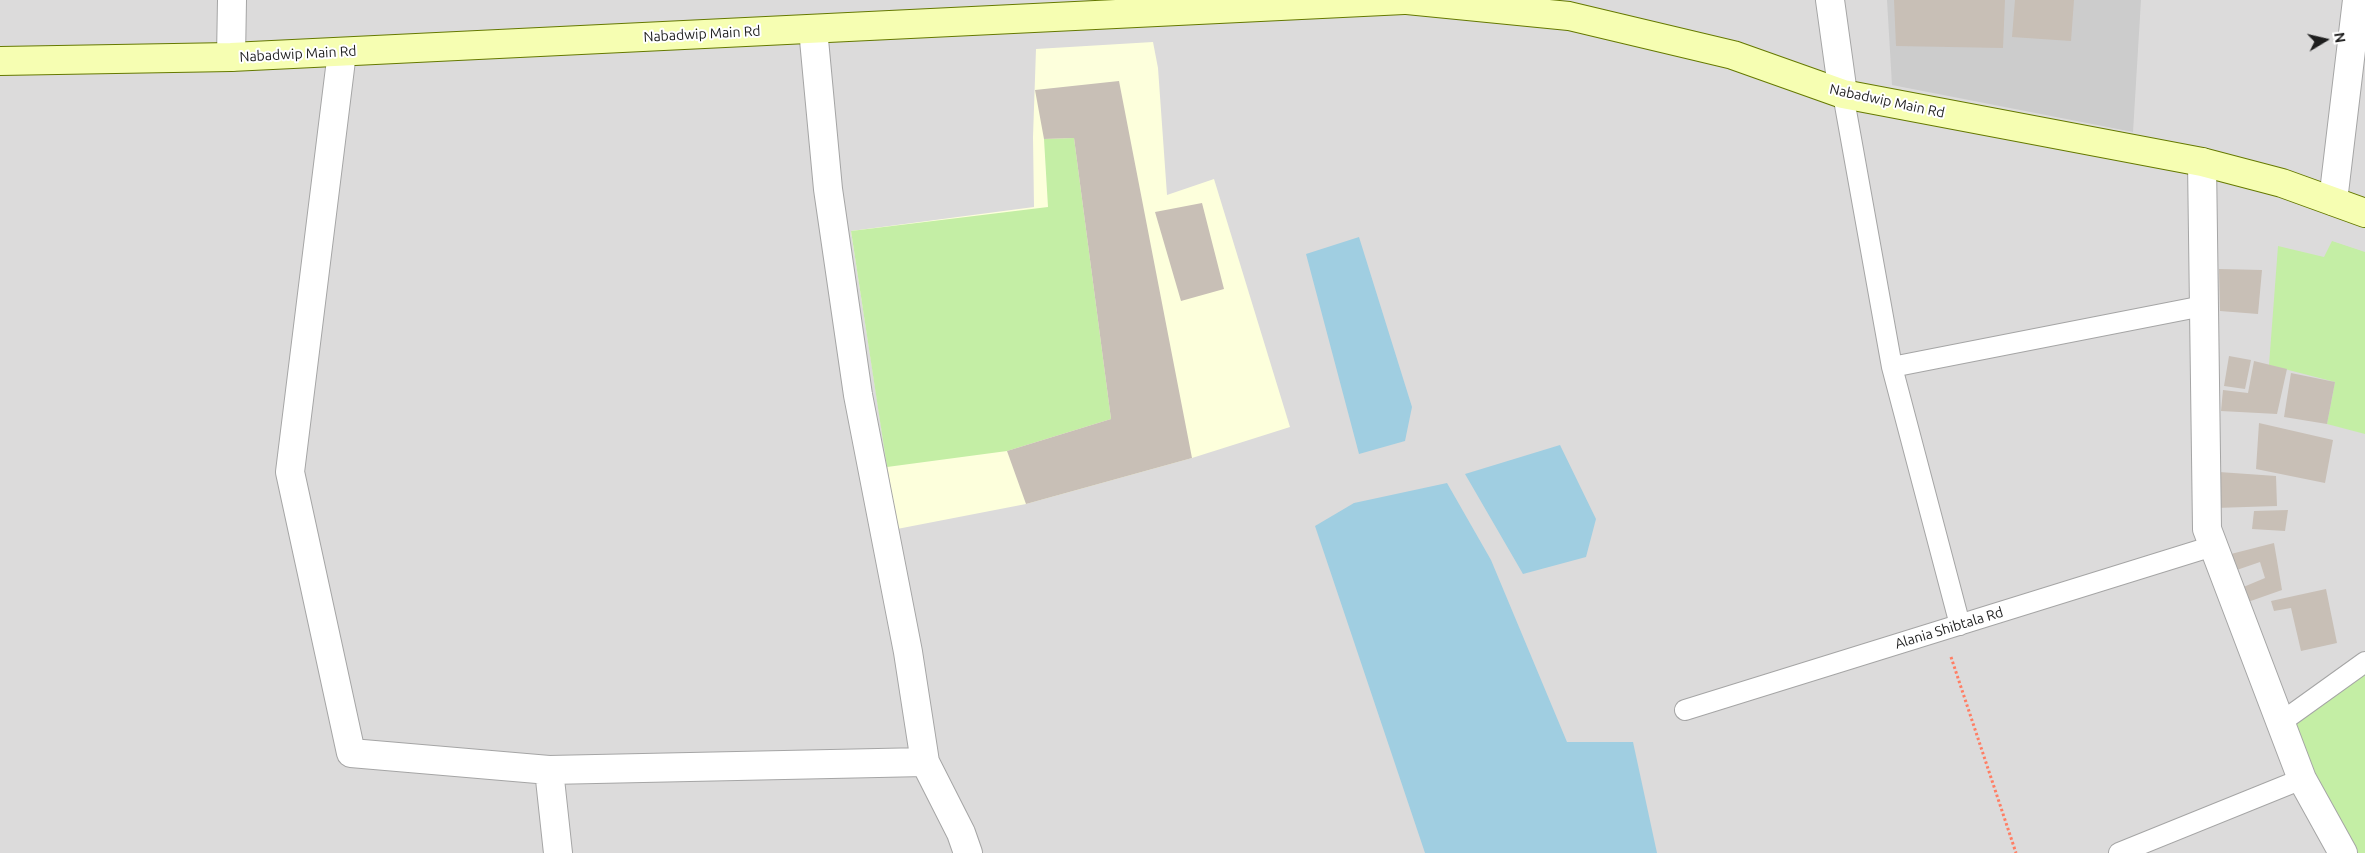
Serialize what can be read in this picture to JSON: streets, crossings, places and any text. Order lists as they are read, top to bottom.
{
  "streets": {
    "street": ["Nabadwip Main Rd"],
    "lane": ["Alania Shibtala Rd"]
  },
  "north": "right"
}
